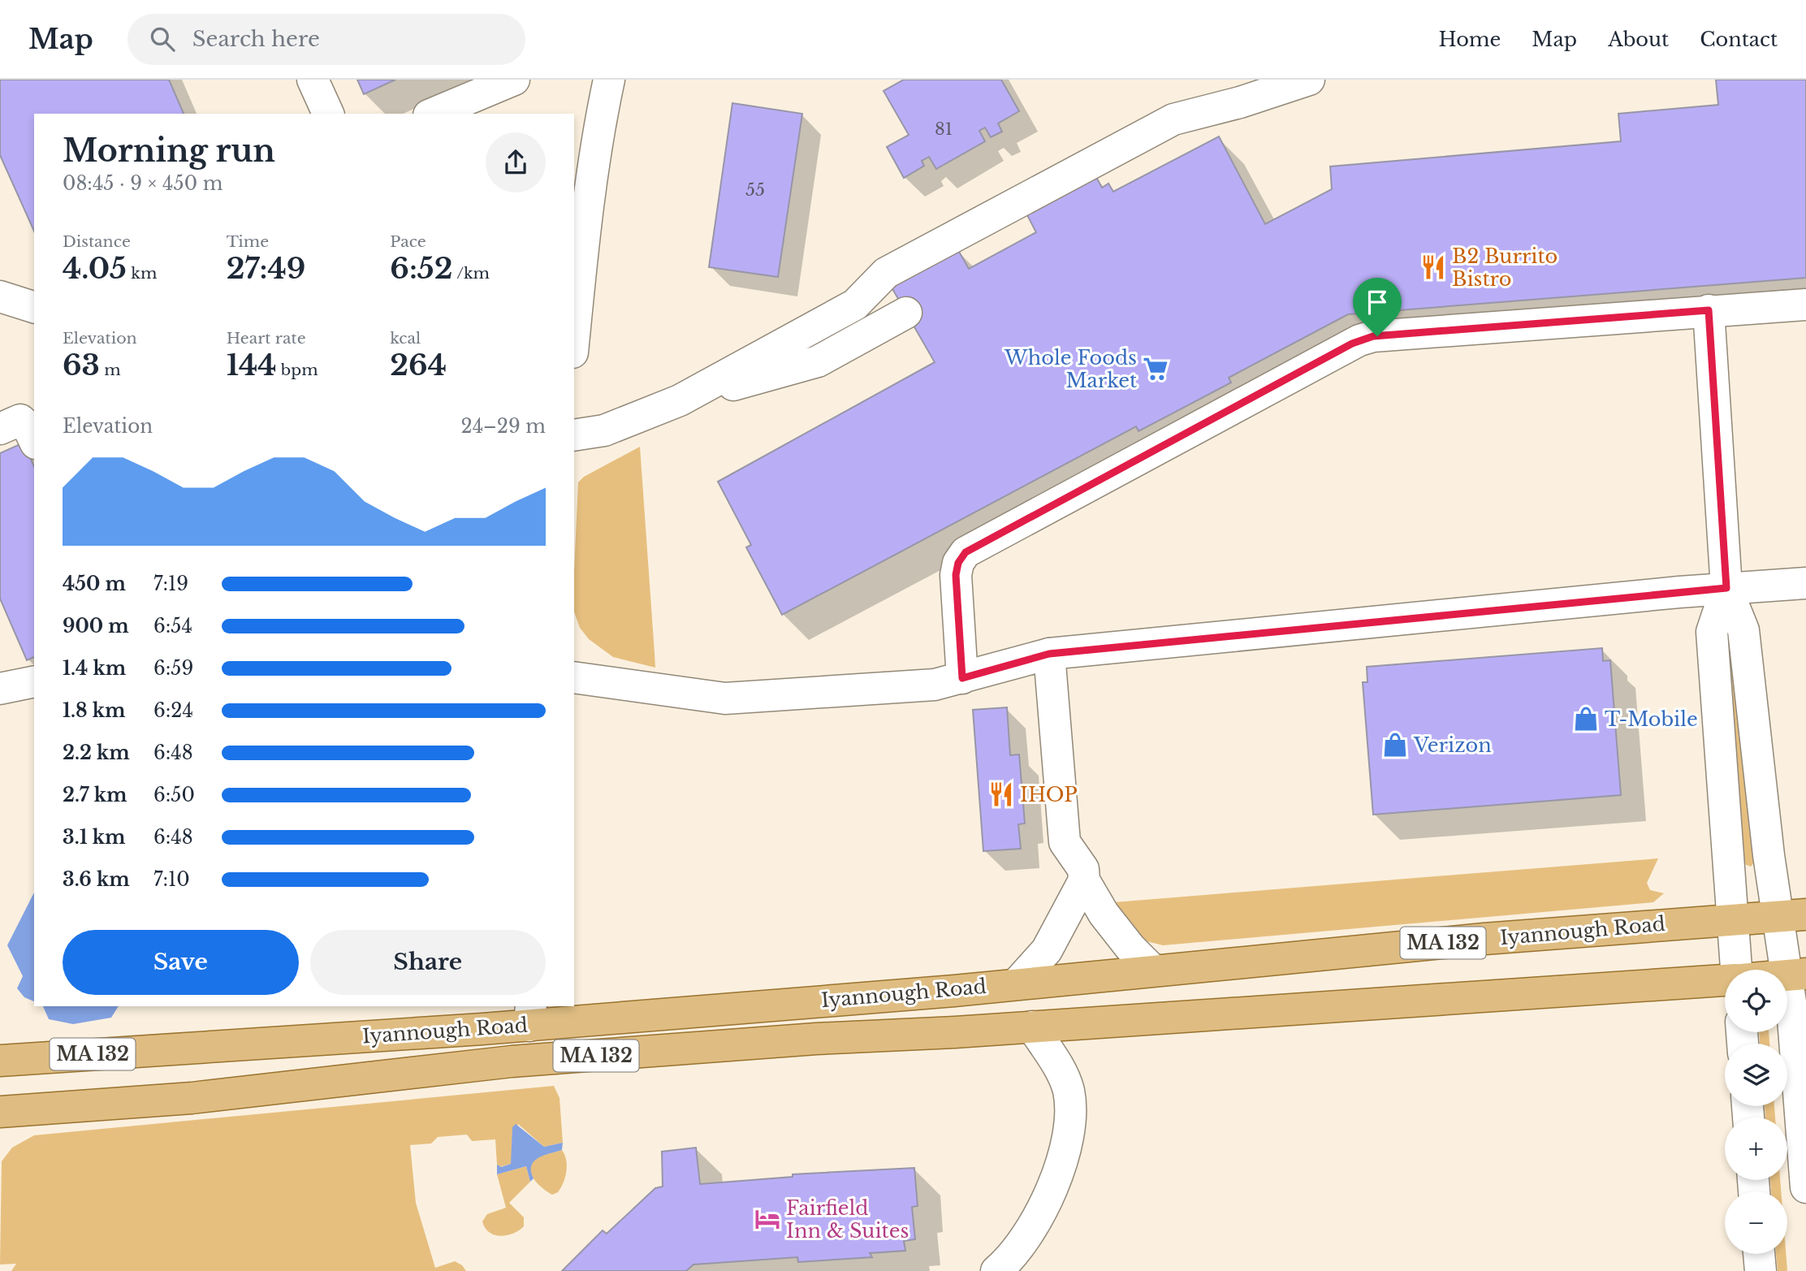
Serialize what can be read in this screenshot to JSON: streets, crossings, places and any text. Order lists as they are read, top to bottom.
{
  "streets": {
    "main road": ["Iyannough Road", "MA 132"]
  },
  "places": {
    "restaurant": ["B2 Burrito Bistro", "IHOP"],
    "supermarket": ["Whole Foods Market"],
    "shop": ["T-Mobile", "Verizon"],
    "hotel": ["Fairfield Inn & Suites"]
  },
  "house_numbers": ["81", "55"],
  "page": {
    "header": "Map",
    "search": "Search here",
    "nav": [
      "Home",
      "Map",
      "About",
      "Contact"
    ],
    "heading": ["Morning run", "08:45 · 9 × 450 m"],
    "stats": [
      ["Distance", "4.05 km"],
      ["Time", "27:49"],
      ["Pace", "6:52 /km"],
      ["Elevation", "63 m"],
      ["Heart rate", "144 bpm"],
      ["kcal", "264"]
    ],
    "chart": ["Elevation", "24–29 m"],
    "list": [
      {
        "name": "450 m",
        "note": "7:19"
      },
      {
        "name": "900 m",
        "note": "6:54"
      },
      {
        "name": "1.4 km",
        "note": "6:59"
      },
      {
        "name": "1.8 km",
        "note": "6:24"
      },
      {
        "name": "2.2 km",
        "note": "6:48"
      },
      {
        "name": "2.7 km",
        "note": "6:50"
      },
      {
        "name": "3.1 km",
        "note": "6:48"
      },
      {
        "name": "3.6 km",
        "note": "7:10"
      }
    ],
    "buttons": ["Save", "Share"],
    "map_buttons": ["+", "−"]
  }
}
